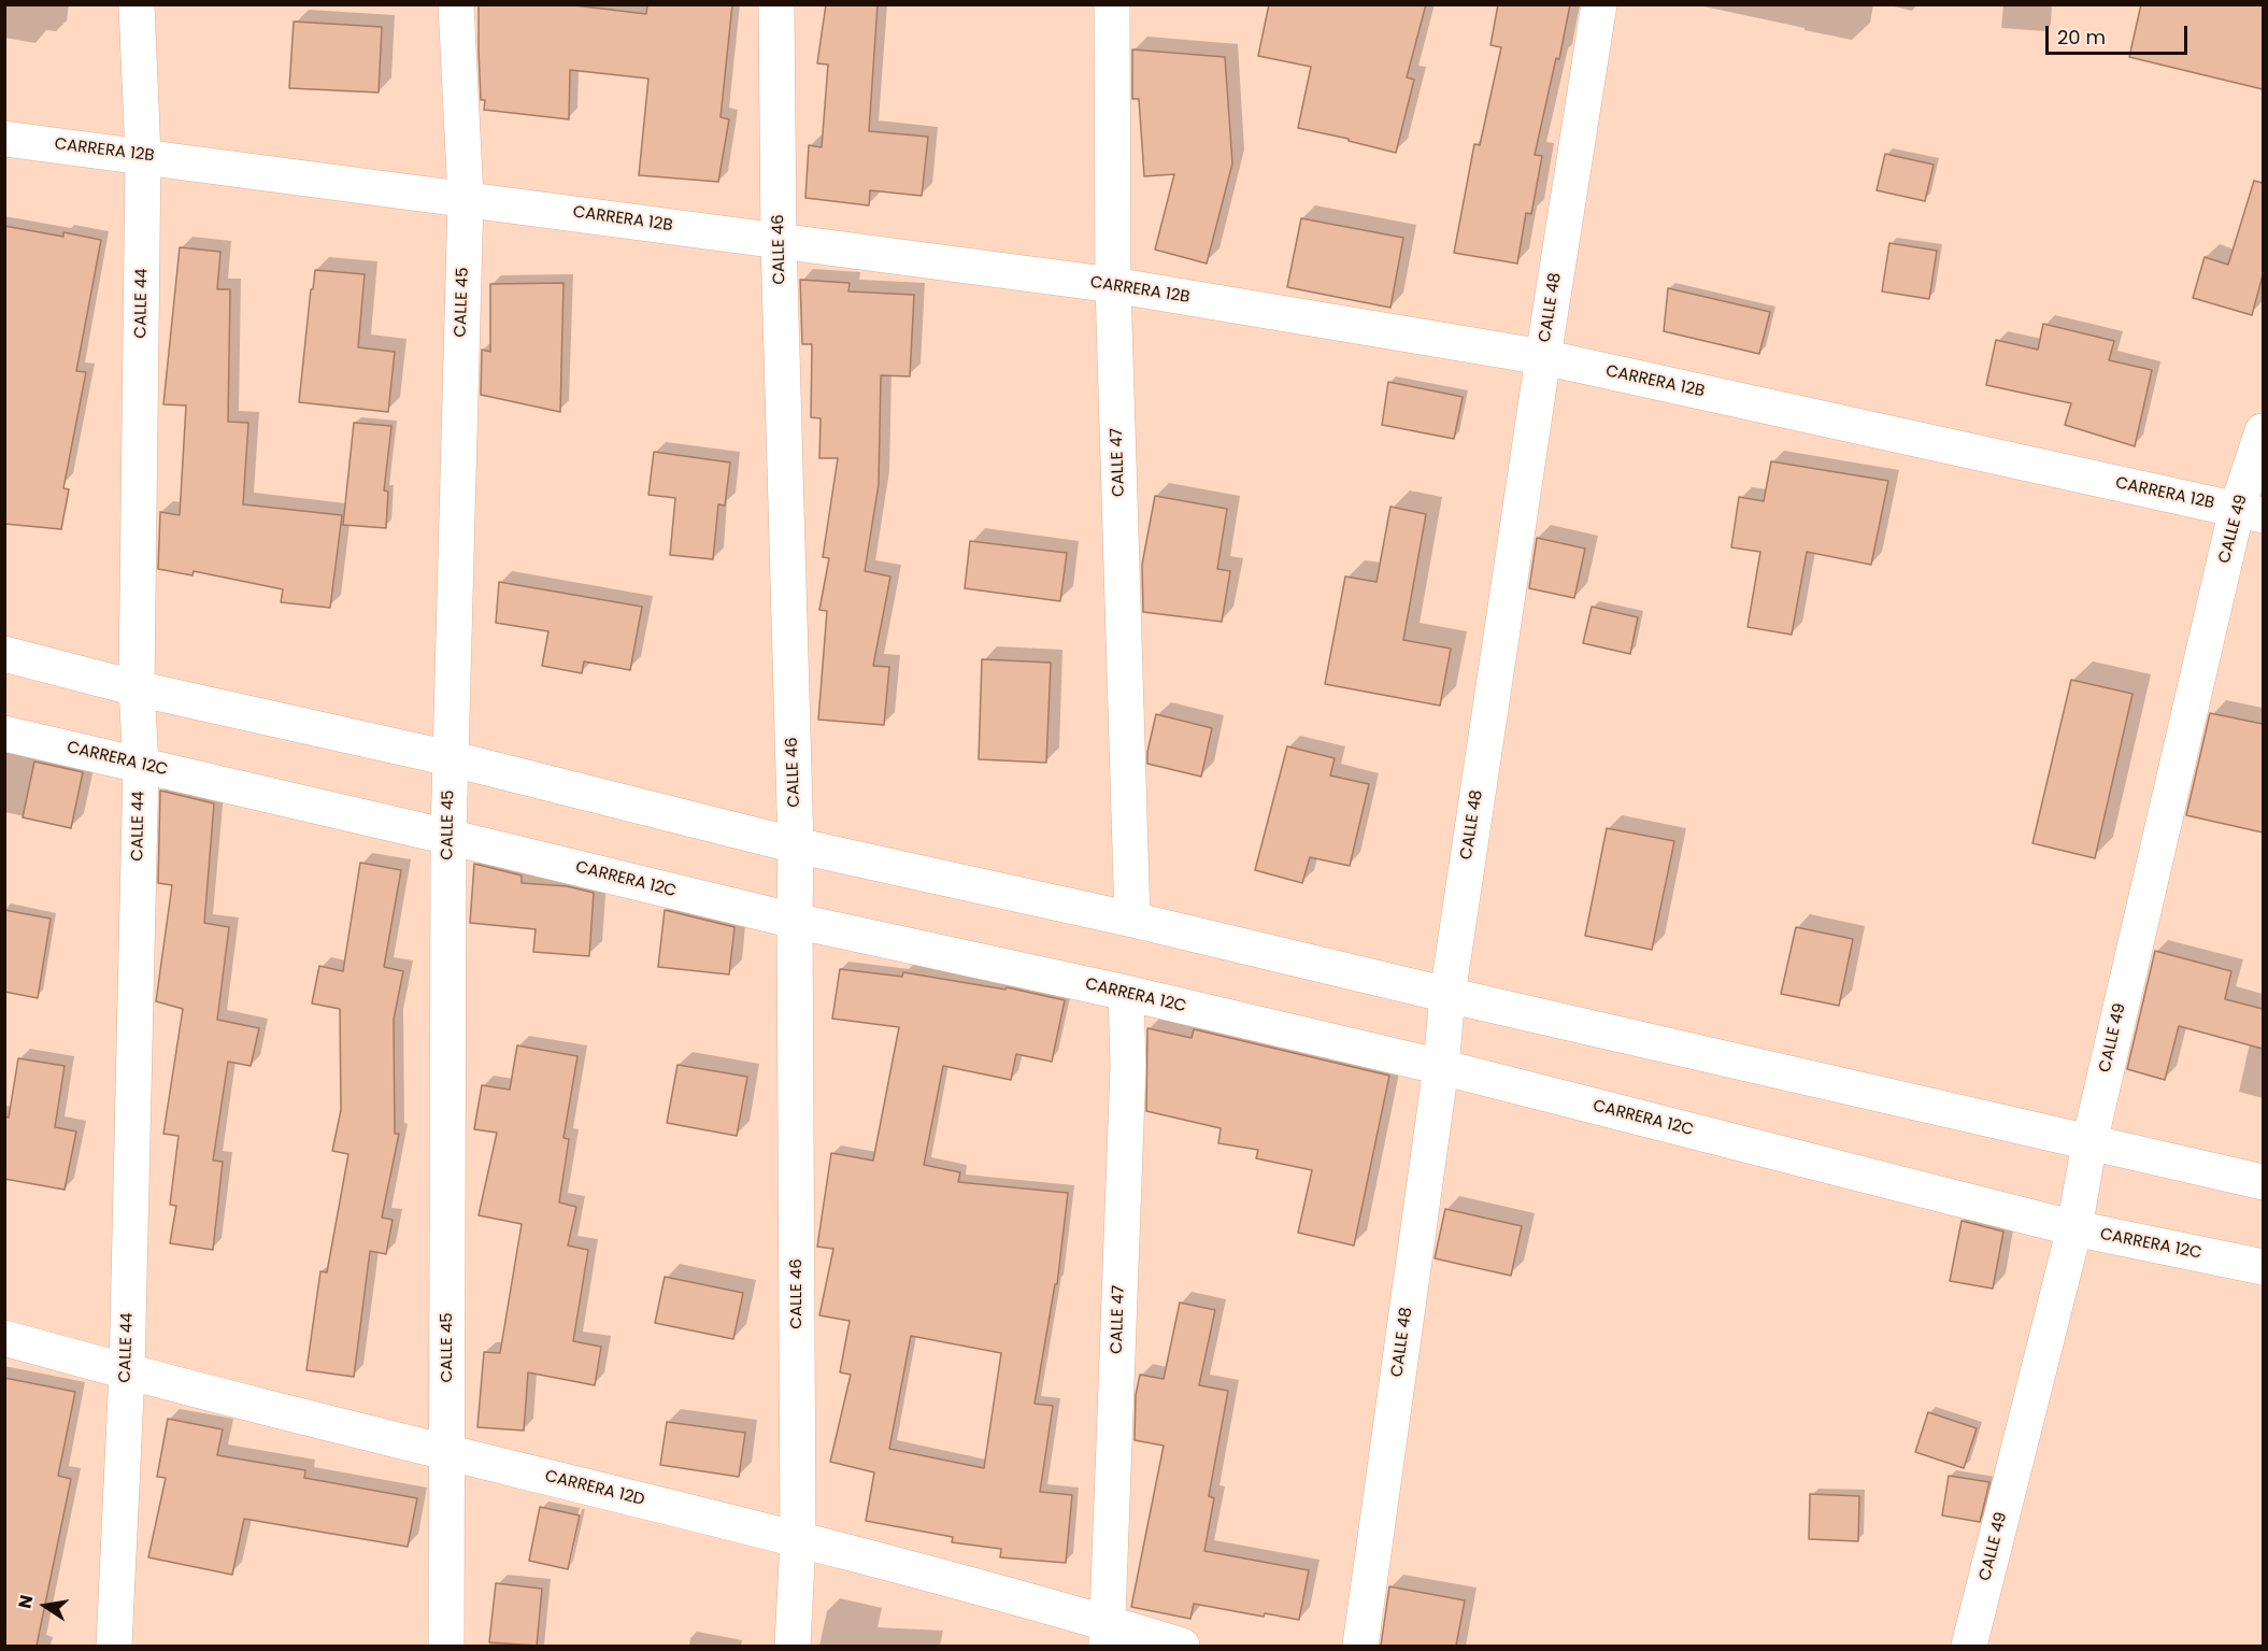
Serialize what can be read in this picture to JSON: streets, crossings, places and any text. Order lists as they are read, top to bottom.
{
  "streets": {
    "street": [
      "CARRERA 12B",
      "CALLE 46",
      "CALLE 45",
      "CALLE 44",
      "CALLE 48",
      "CALLE 47",
      "CALLE 49",
      "CARRERA 12C",
      "CARRERA 12D"
    ]
  },
  "crossings": [
    ["CARRERA 12B", "CALLE 46"],
    ["CARRERA 12B", "CALLE 45"],
    ["CARRERA 12B", "CALLE 44"],
    ["CARRERA 12B", "CALLE 48"],
    ["CARRERA 12B", "CALLE 47"],
    ["CARRERA 12B", "CALLE 49"],
    ["CALLE 46", "CARRERA 12C"],
    ["CALLE 46", "CARRERA 12D"],
    ["CALLE 45", "CARRERA 12C"],
    ["CALLE 45", "CARRERA 12D"],
    ["CALLE 44", "CARRERA 12C"],
    ["CALLE 44", "CARRERA 12D"],
    ["CALLE 48", "CARRERA 12C"],
    ["CALLE 47", "CARRERA 12C"],
    ["CALLE 47", "CARRERA 12D"],
    ["CALLE 49", "CARRERA 12C"]
  ],
  "scale_bar": "20 m",
  "north": "left"
}
